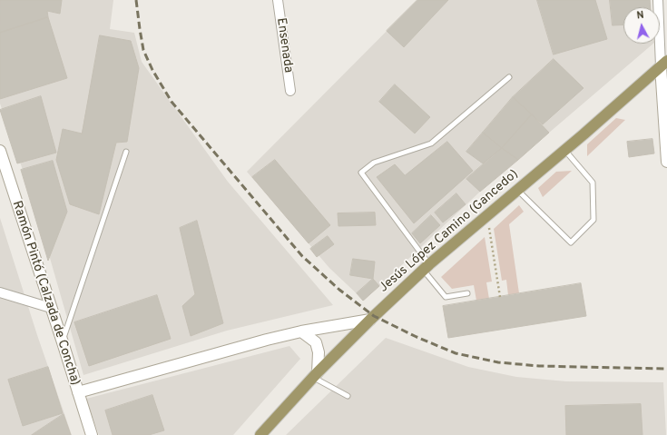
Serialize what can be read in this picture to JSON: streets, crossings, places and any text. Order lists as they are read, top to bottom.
{
  "streets": {
    "main road": ["Jesús López Camino (Gancedo)"],
    "street": ["Ensenada", "Ramón Pintó (Calzada de Concha)"]
  },
  "north": "top"
}
